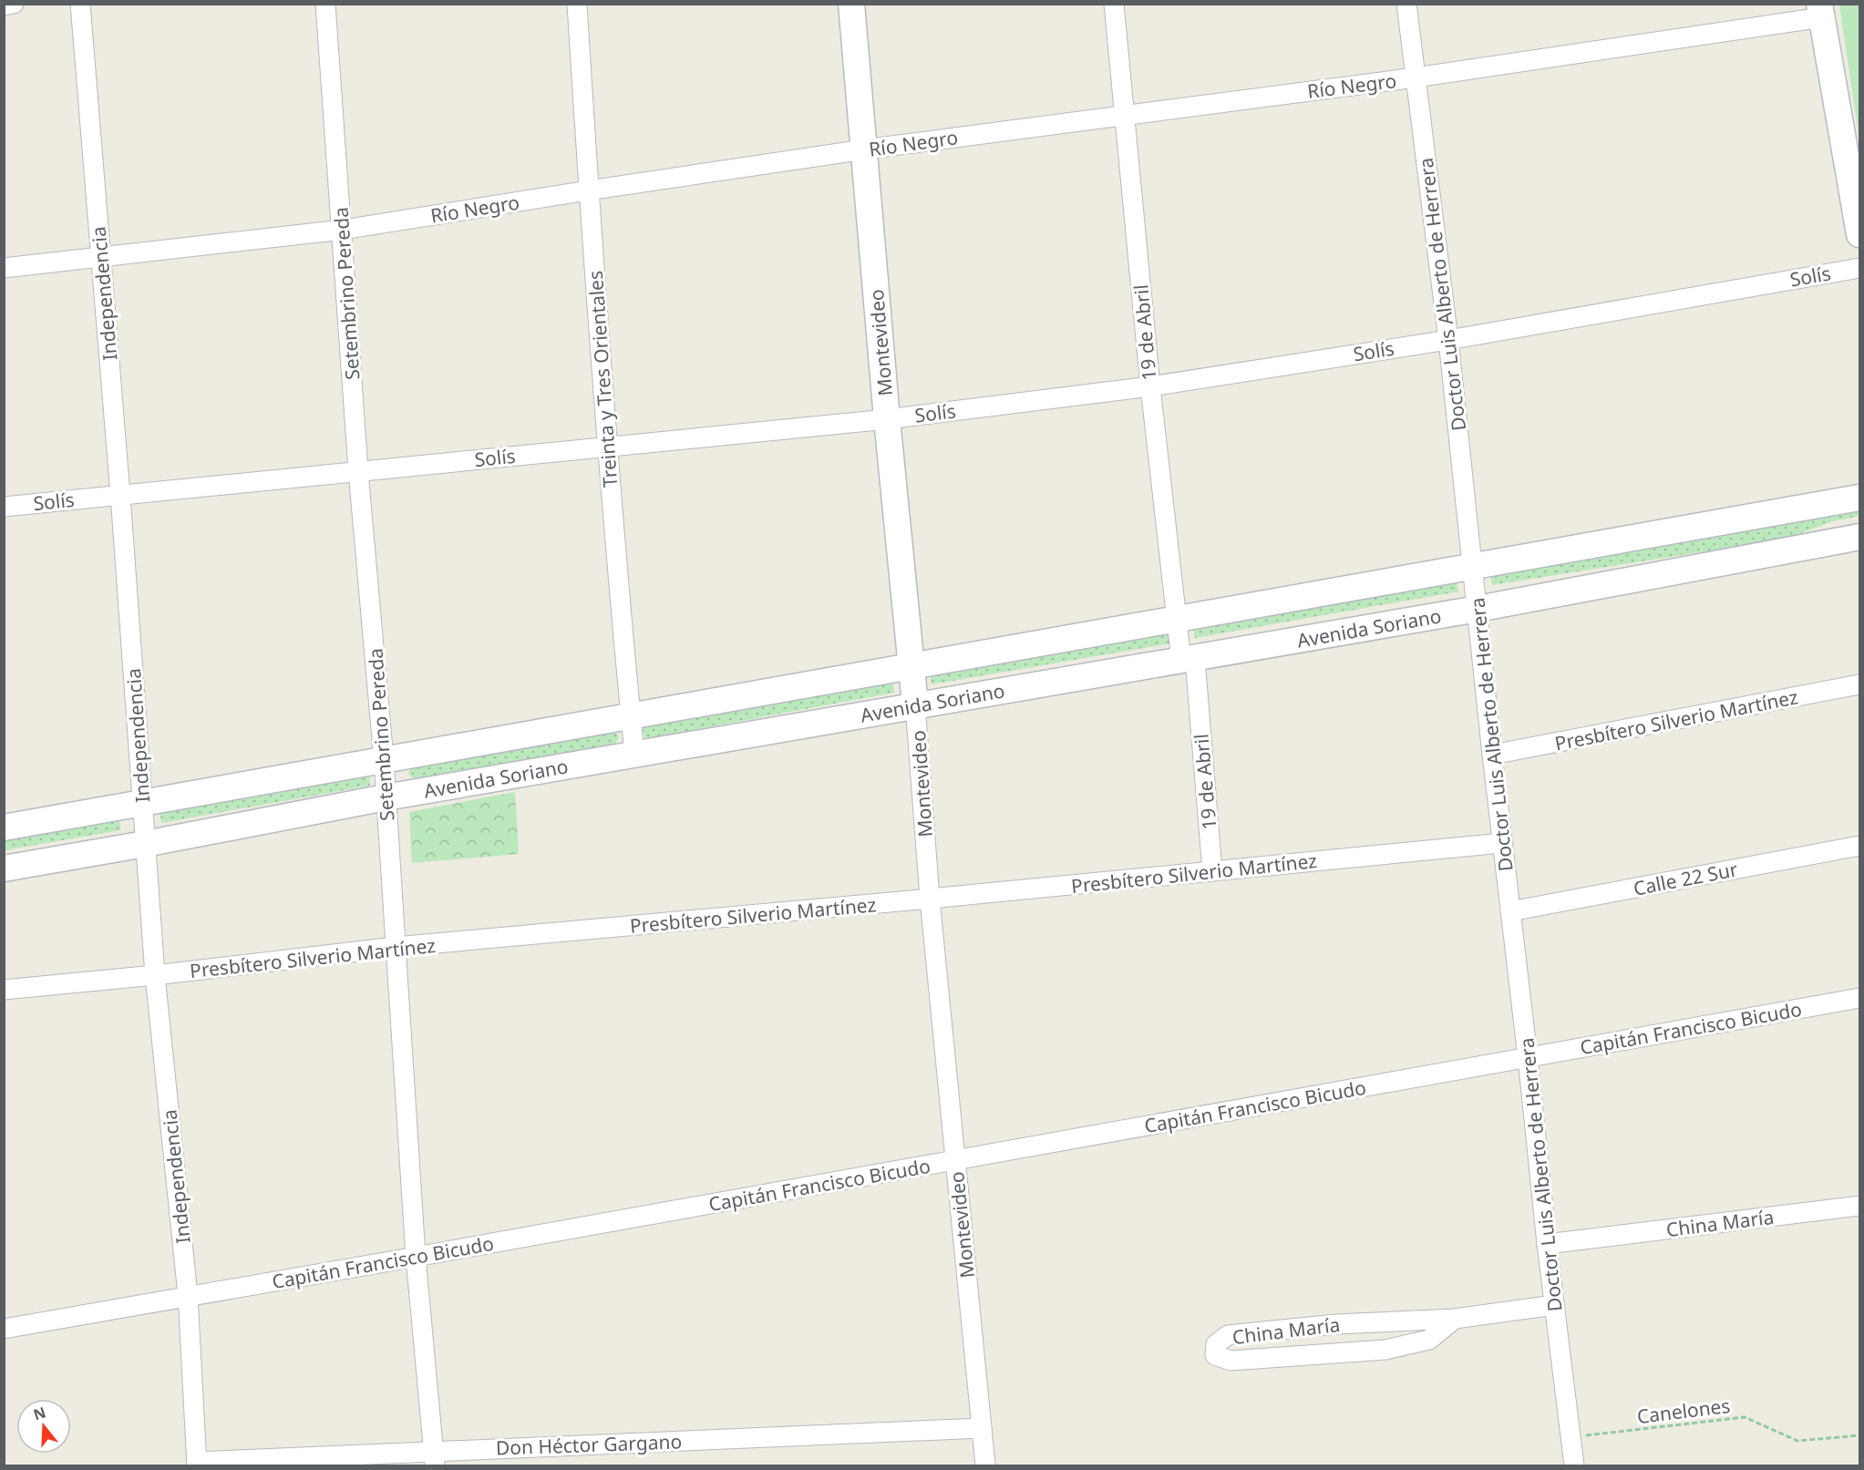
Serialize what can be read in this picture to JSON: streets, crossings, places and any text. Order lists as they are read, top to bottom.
{
  "streets": {
    "street": [
      "Río Negro",
      "Solís",
      "Independencia",
      "Setembrino Pereda",
      "Doctor Luis Alberto de Herrera",
      "19 de Abril",
      "Montevideo",
      "Treinta y Tres Orientales",
      "Avenida Soriano",
      "Presbítero Silverio Martínez",
      "Calle 22 Sur",
      "Capitán Francisco Bicudo",
      "China María",
      "Don Héctor Gargano"
    ],
    "path": ["Canelones"]
  },
  "crossings": [
    ["Río Negro", "Independencia"],
    ["Río Negro", "Setembrino Pereda"],
    ["Río Negro", "Doctor Luis Alberto de Herrera"],
    ["Río Negro", "19 de Abril"],
    ["Río Negro", "Montevideo"],
    ["Río Negro", "Treinta y Tres Orientales"],
    ["Solís", "Independencia"],
    ["Solís", "Setembrino Pereda"],
    ["Solís", "Doctor Luis Alberto de Herrera"],
    ["Solís", "19 de Abril"],
    ["Solís", "Montevideo"],
    ["Solís", "Treinta y Tres Orientales"],
    ["Independencia", "Avenida Soriano"],
    ["Independencia", "Presbítero Silverio Martínez"],
    ["Independencia", "Capitán Francisco Bicudo"],
    ["Independencia", "Don Héctor Gargano"],
    ["Setembrino Pereda", "Avenida Soriano"],
    ["Setembrino Pereda", "Presbítero Silverio Martínez"],
    ["Setembrino Pereda", "Capitán Francisco Bicudo"],
    ["Setembrino Pereda", "Don Héctor Gargano"],
    ["Doctor Luis Alberto de Herrera", "Avenida Soriano"],
    ["Doctor Luis Alberto de Herrera", "Presbítero Silverio Martínez"],
    ["Doctor Luis Alberto de Herrera", "Calle 22 Sur"],
    ["Doctor Luis Alberto de Herrera", "Capitán Francisco Bicudo"],
    ["Doctor Luis Alberto de Herrera", "China María"],
    ["Doctor Luis Alberto de Herrera", "Canelones"],
    ["19 de Abril", "Avenida Soriano"],
    ["19 de Abril", "Presbítero Silverio Martínez"],
    ["Montevideo", "Avenida Soriano"],
    ["Montevideo", "Presbítero Silverio Martínez"],
    ["Montevideo", "Capitán Francisco Bicudo"],
    ["Montevideo", "Don Héctor Gargano"],
    ["Treinta y Tres Orientales", "Avenida Soriano"]
  ],
  "north": "top"
}
